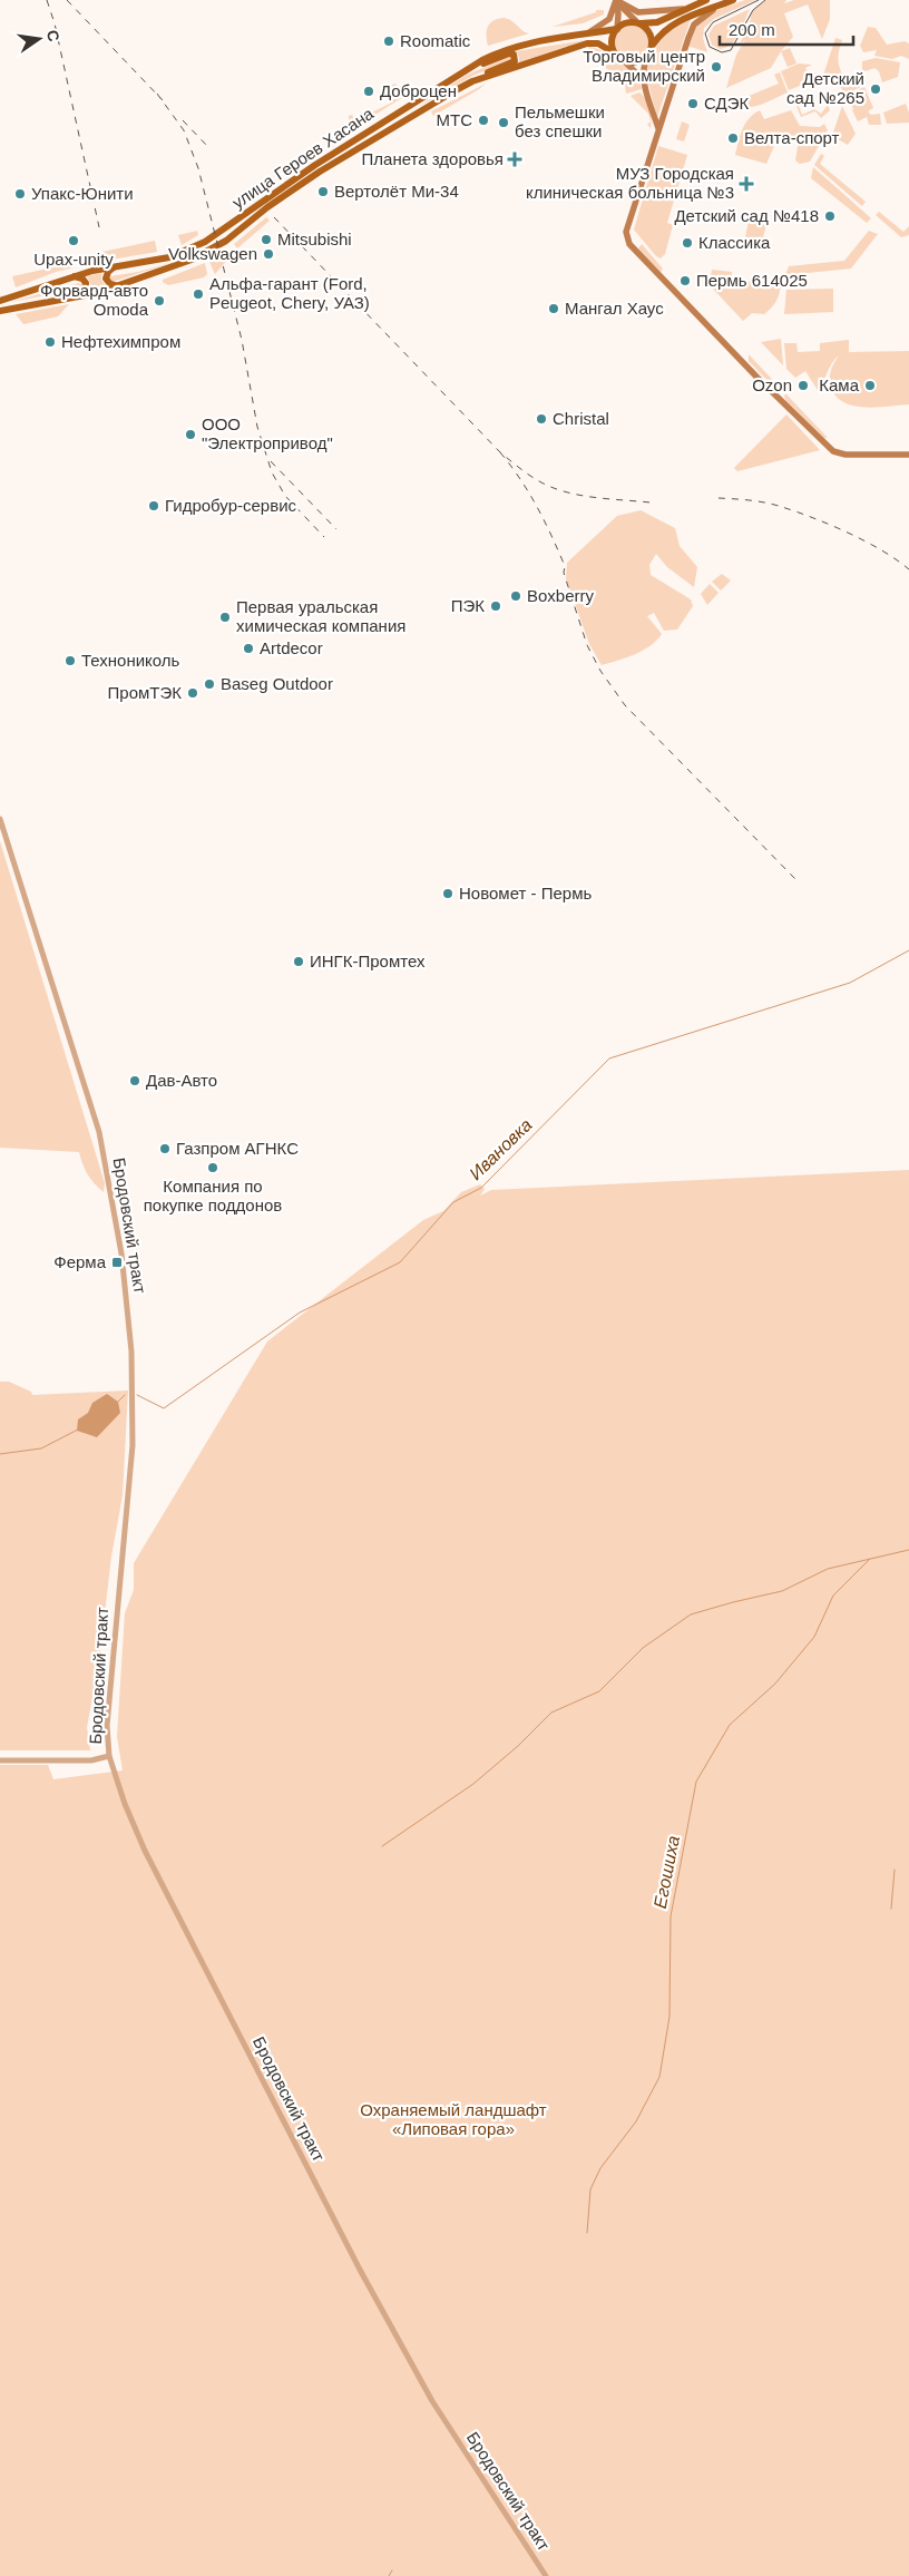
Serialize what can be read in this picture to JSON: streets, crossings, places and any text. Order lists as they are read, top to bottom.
{
  "streets": {
    "main road": ["улица Героев Хасана"],
    "street": ["Бродовский тракт"]
  },
  "water": ["Ивановка", "Егошиха"],
  "parks": ["Охраняемый ландшафт «Липовая гора»"],
  "places": {
    "other": [
      "Roomatic",
      "Торговый центр Владимирский",
      "Детский сад №265",
      "Доброцен",
      "СДЭК",
      "МТС",
      "Пельмешки без спешки",
      "Велта-спорт",
      "Вертолёт Ми-34",
      "Упакс-Юнити",
      "Детский сад №418",
      "Mitsubishi",
      "Upax-unity",
      "Классика",
      "Volkswagen",
      "Пермь 614025",
      "Альфа-гарант (Ford, Peugeot, Chery, УАЗ)",
      "Форвард-авто Omoda",
      "Мангал Хаус",
      "Нефтехимпром",
      "Ozon",
      "Кама",
      "Christal",
      "ООО \"Электропривод\"",
      "Гидробур-сервис",
      "Boxberry",
      "ПЭК",
      "Первая уральская химическая компания",
      "Artdecor",
      "Технониколь",
      "Baseg Outdoor",
      "ПромТЭК",
      "Новомет - Пермь",
      "ИНГК-Промтех",
      "Дав-Авто",
      "Газпром АГНКС",
      "Компания по покупке поддонов"
    ],
    "health": ["Планета здоровья", "МУЗ Городская клиническая больница №3"],
    "transit": ["Ферма"]
  },
  "scale_bar": "200 m",
  "north": "right"
}
